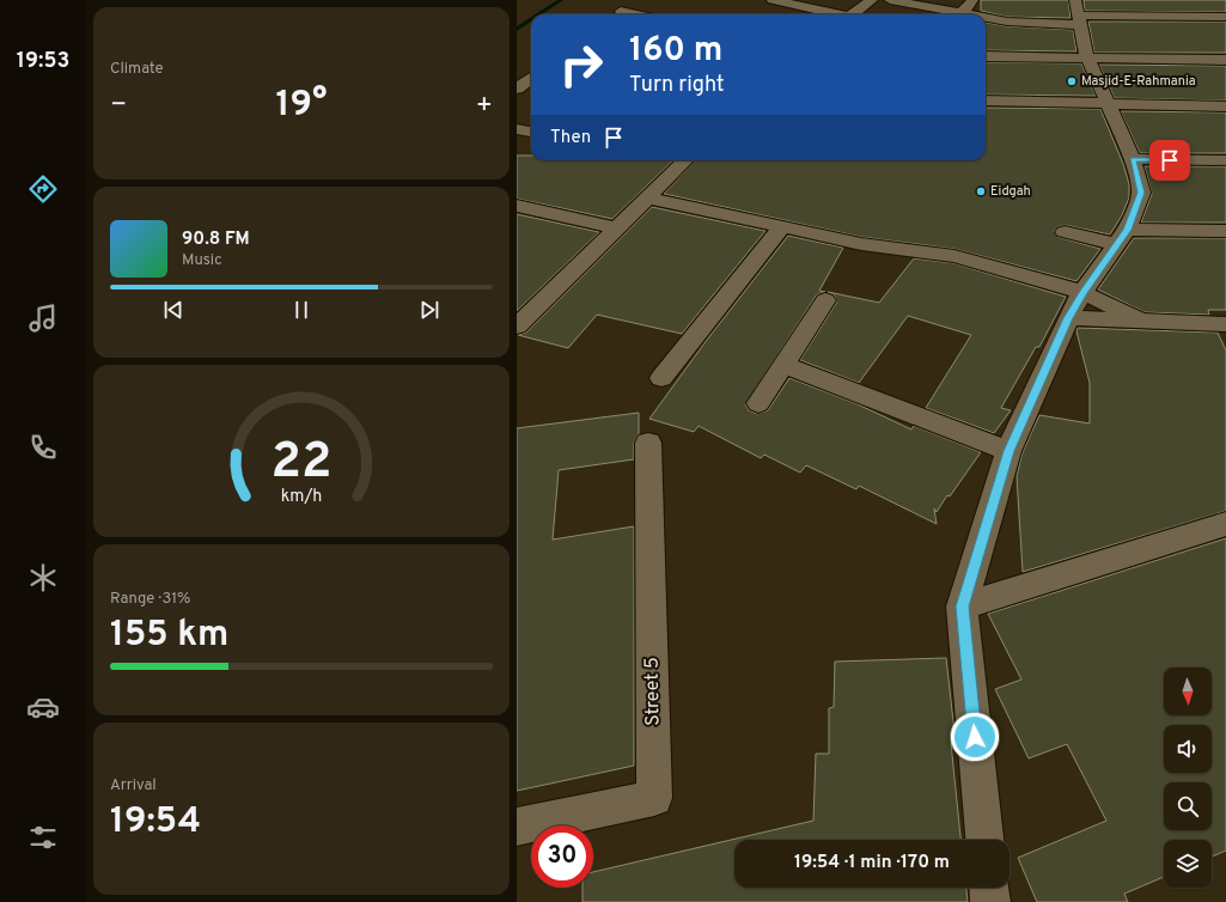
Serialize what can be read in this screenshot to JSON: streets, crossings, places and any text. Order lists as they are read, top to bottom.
{
  "streets": {
    "street": ["Street 5"]
  },
  "places": ["Masjid-E-Rahmania", "Eidgah"],
  "north": "bottom",
  "page": {
    "tabs": "19:53",
    "tile": [
      "Climate",
      ["Range · 31%", "155 km"],
      ["Arrival", "19:54"]
    ],
    "turn": ["160 m", "Turn right"],
    "heat": ["−", "19°", "+"],
    "then": "Then",
    "song": ["90.8 FM", "Music"],
    "limit": "30",
    "trip": "19:54 · 1 min · 170 m",
    "gauge": ["22", "km/h"]
  }
}
